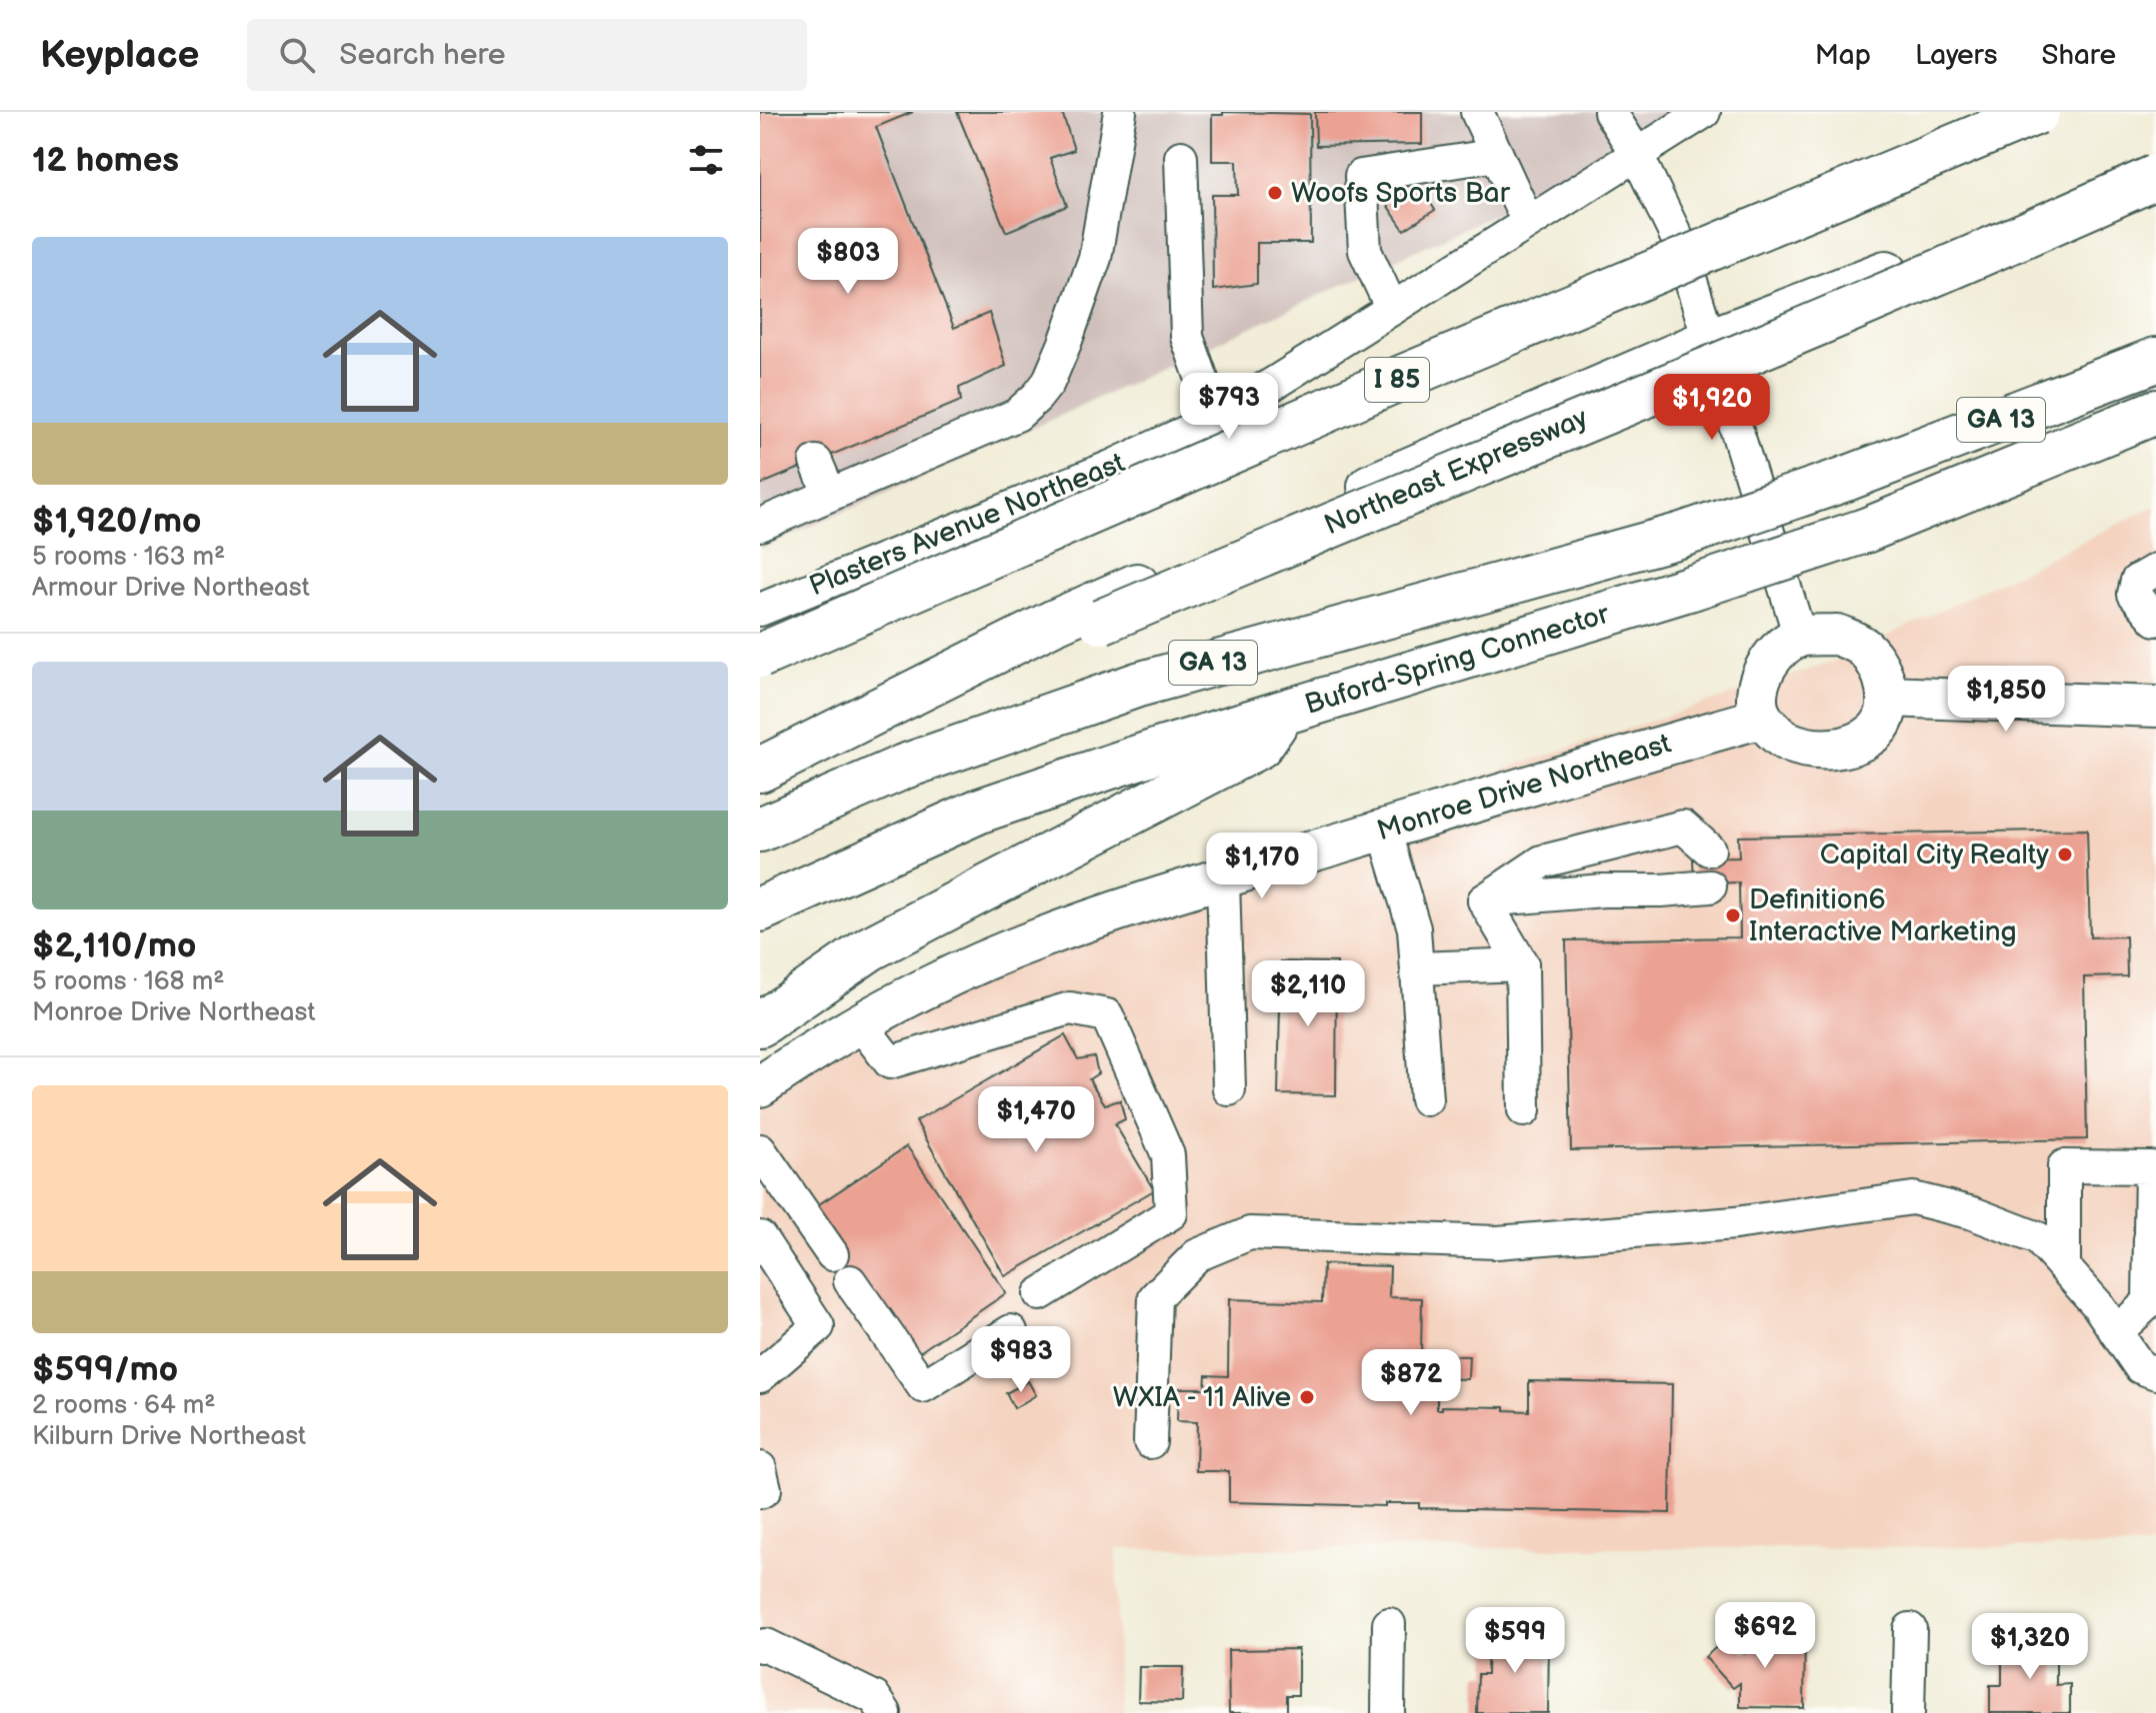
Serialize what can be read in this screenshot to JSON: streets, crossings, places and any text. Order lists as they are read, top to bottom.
{
  "streets": {
    "highway": [
      "I 85",
      "GA 13",
      "Northeast Expressway",
      "Buford-Spring Connector"
    ],
    "main road": ["Monroe Drive Northeast"],
    "street": ["Plasters Avenue Northeast"]
  },
  "places": [
    "Woofs Sports Bar",
    "Capital City Realty",
    "Definition6 Interactive Marketing",
    "WXIA - 11 Alive"
  ],
  "page": {
    "header": "Keyplace",
    "search": "Search here",
    "nav": ["Map", "Layers", "Share"],
    "heading": "12 homes",
    "list": [
      {
        "name": "$1,920/mo",
        "note": "5 rooms · 163 m² · Armour Drive Northeast"
      },
      {
        "name": "$2,110/mo",
        "note": "5 rooms · 168 m² · Monroe Drive Northeast"
      },
      {
        "name": "$599/mo",
        "note": "2 rooms · 64 m² · Kilburn Drive Northeast"
      }
    ],
    "price": [
      "$803",
      "$793",
      "$1,920",
      "$1,850",
      "$1,170",
      "$2,110",
      "$1,470",
      "$983",
      "$872",
      "$692",
      "$599",
      "$1,320"
    ]
  }
}
